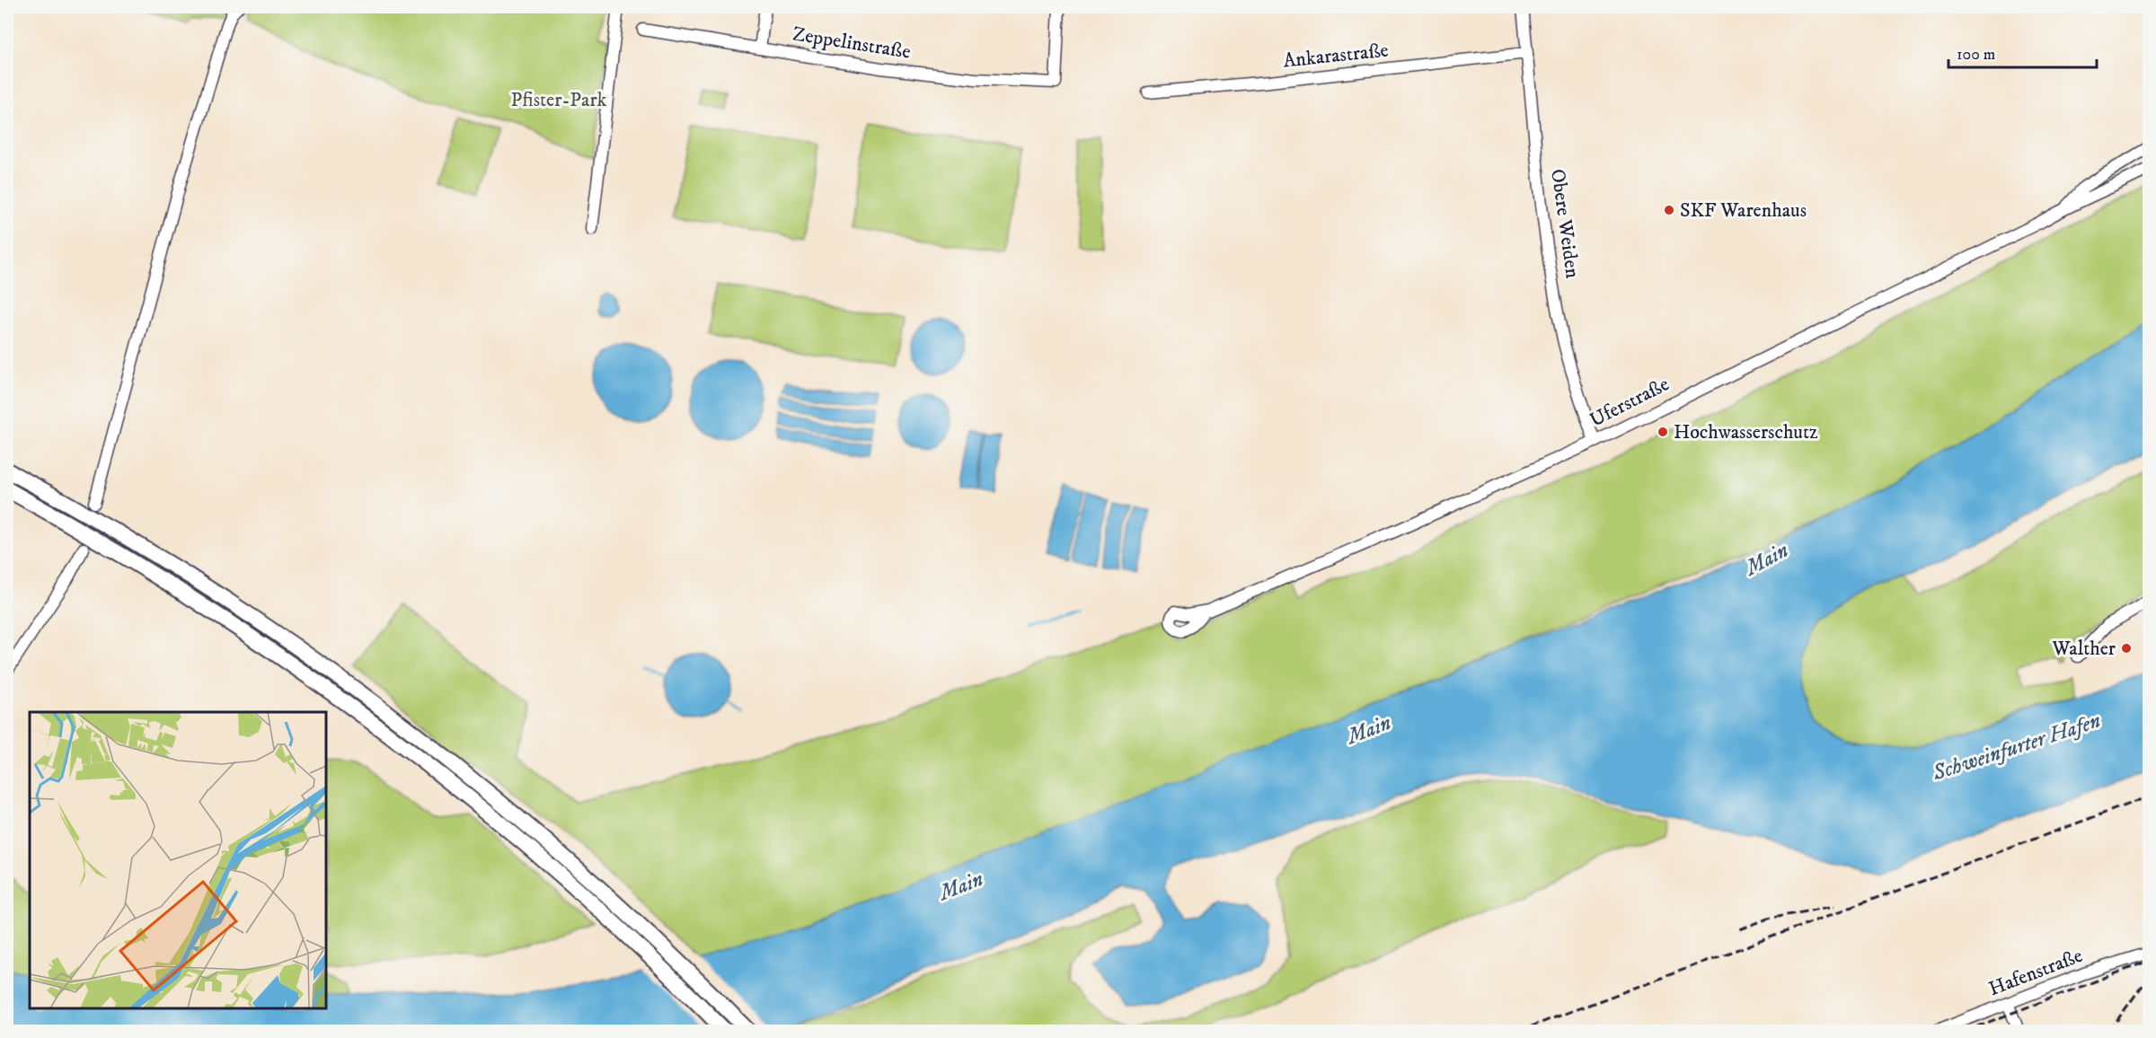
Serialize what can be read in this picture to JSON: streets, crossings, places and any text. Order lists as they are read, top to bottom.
{
  "streets": {
    "street": [
      "Zeppelinstraße",
      "Ankarastraße",
      "Obere Weiden",
      "Uferstraße",
      "Hafenstraße"
    ]
  },
  "crossings": [
    ["Ankarastraße", "Obere Weiden"],
    ["Obere Weiden", "Uferstraße"]
  ],
  "water": ["Main", "Schweinfurter Hafen"],
  "parks": ["Pfister-Park"],
  "places": ["SKF Warenhaus", "Hochwasserschutz", "Walther"],
  "scale_bar": "100 m"
}
